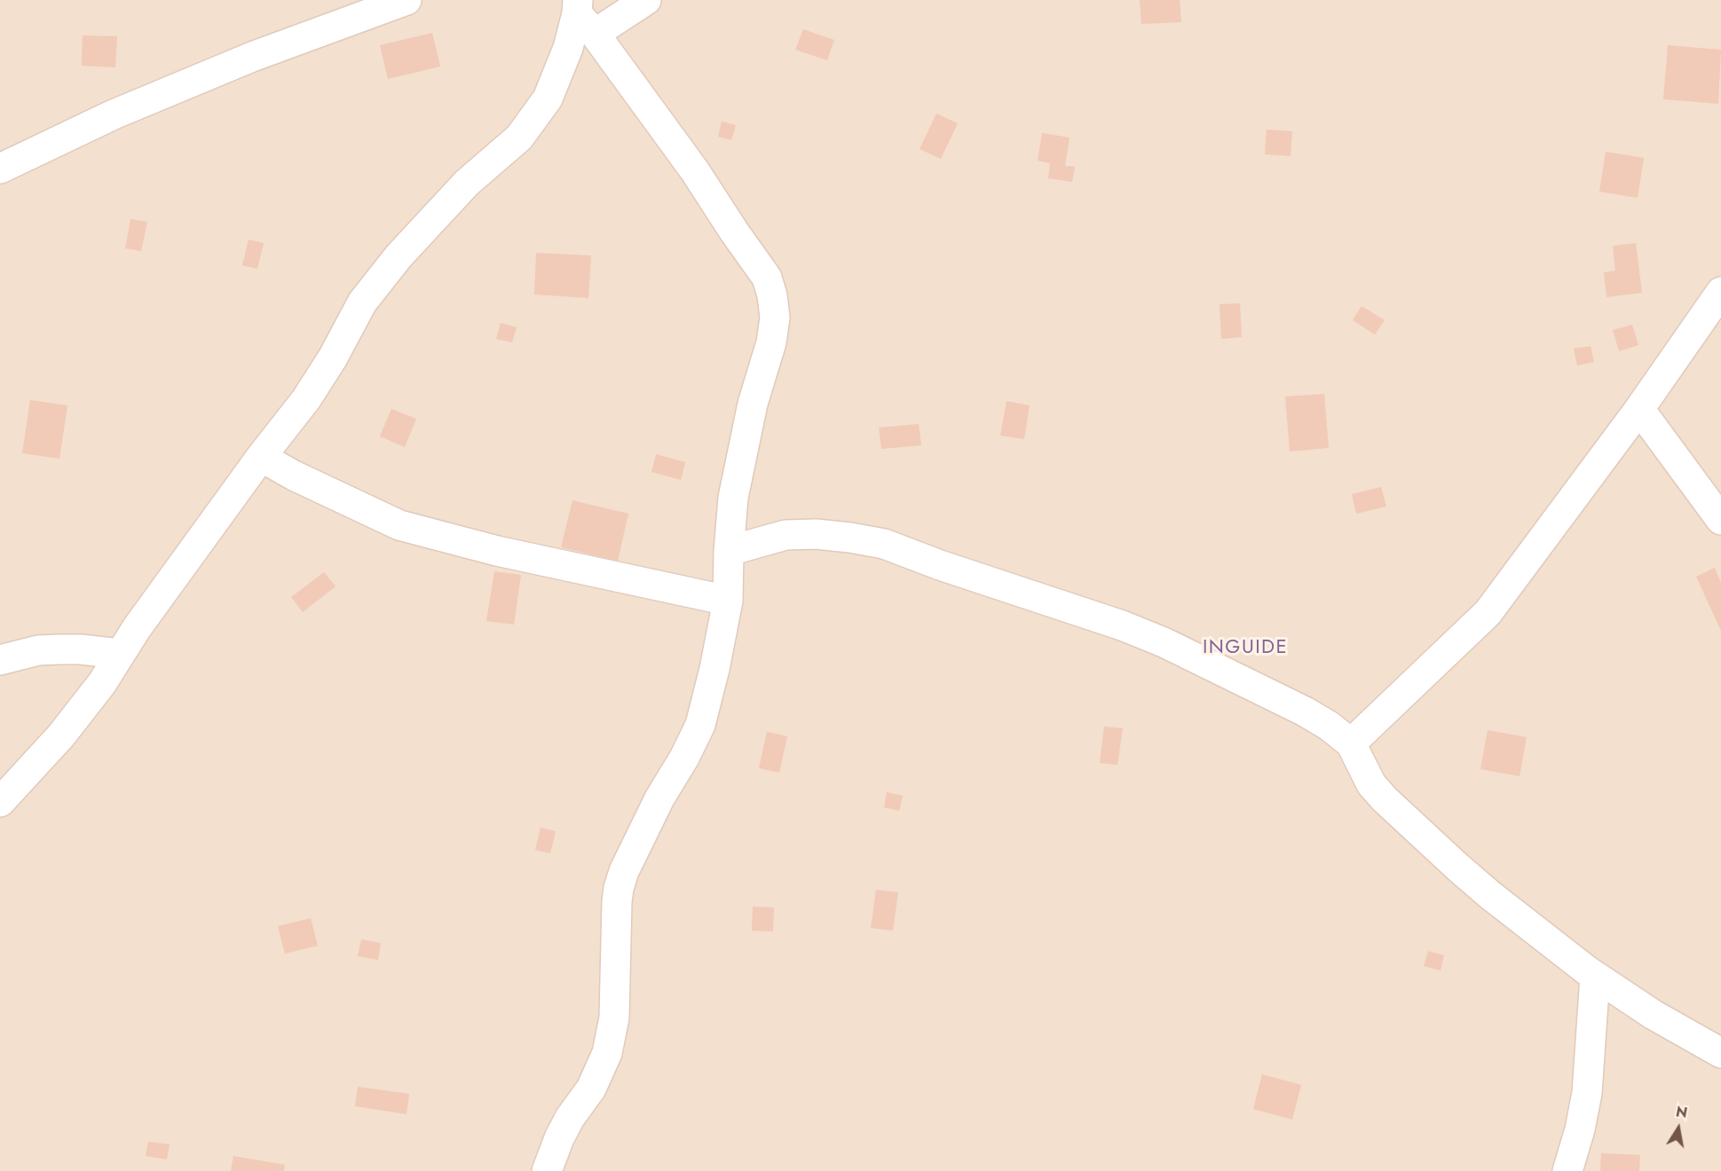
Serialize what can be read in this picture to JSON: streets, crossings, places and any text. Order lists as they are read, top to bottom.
{
  "districts": ["INGUIDE"],
  "north": "top"
}
